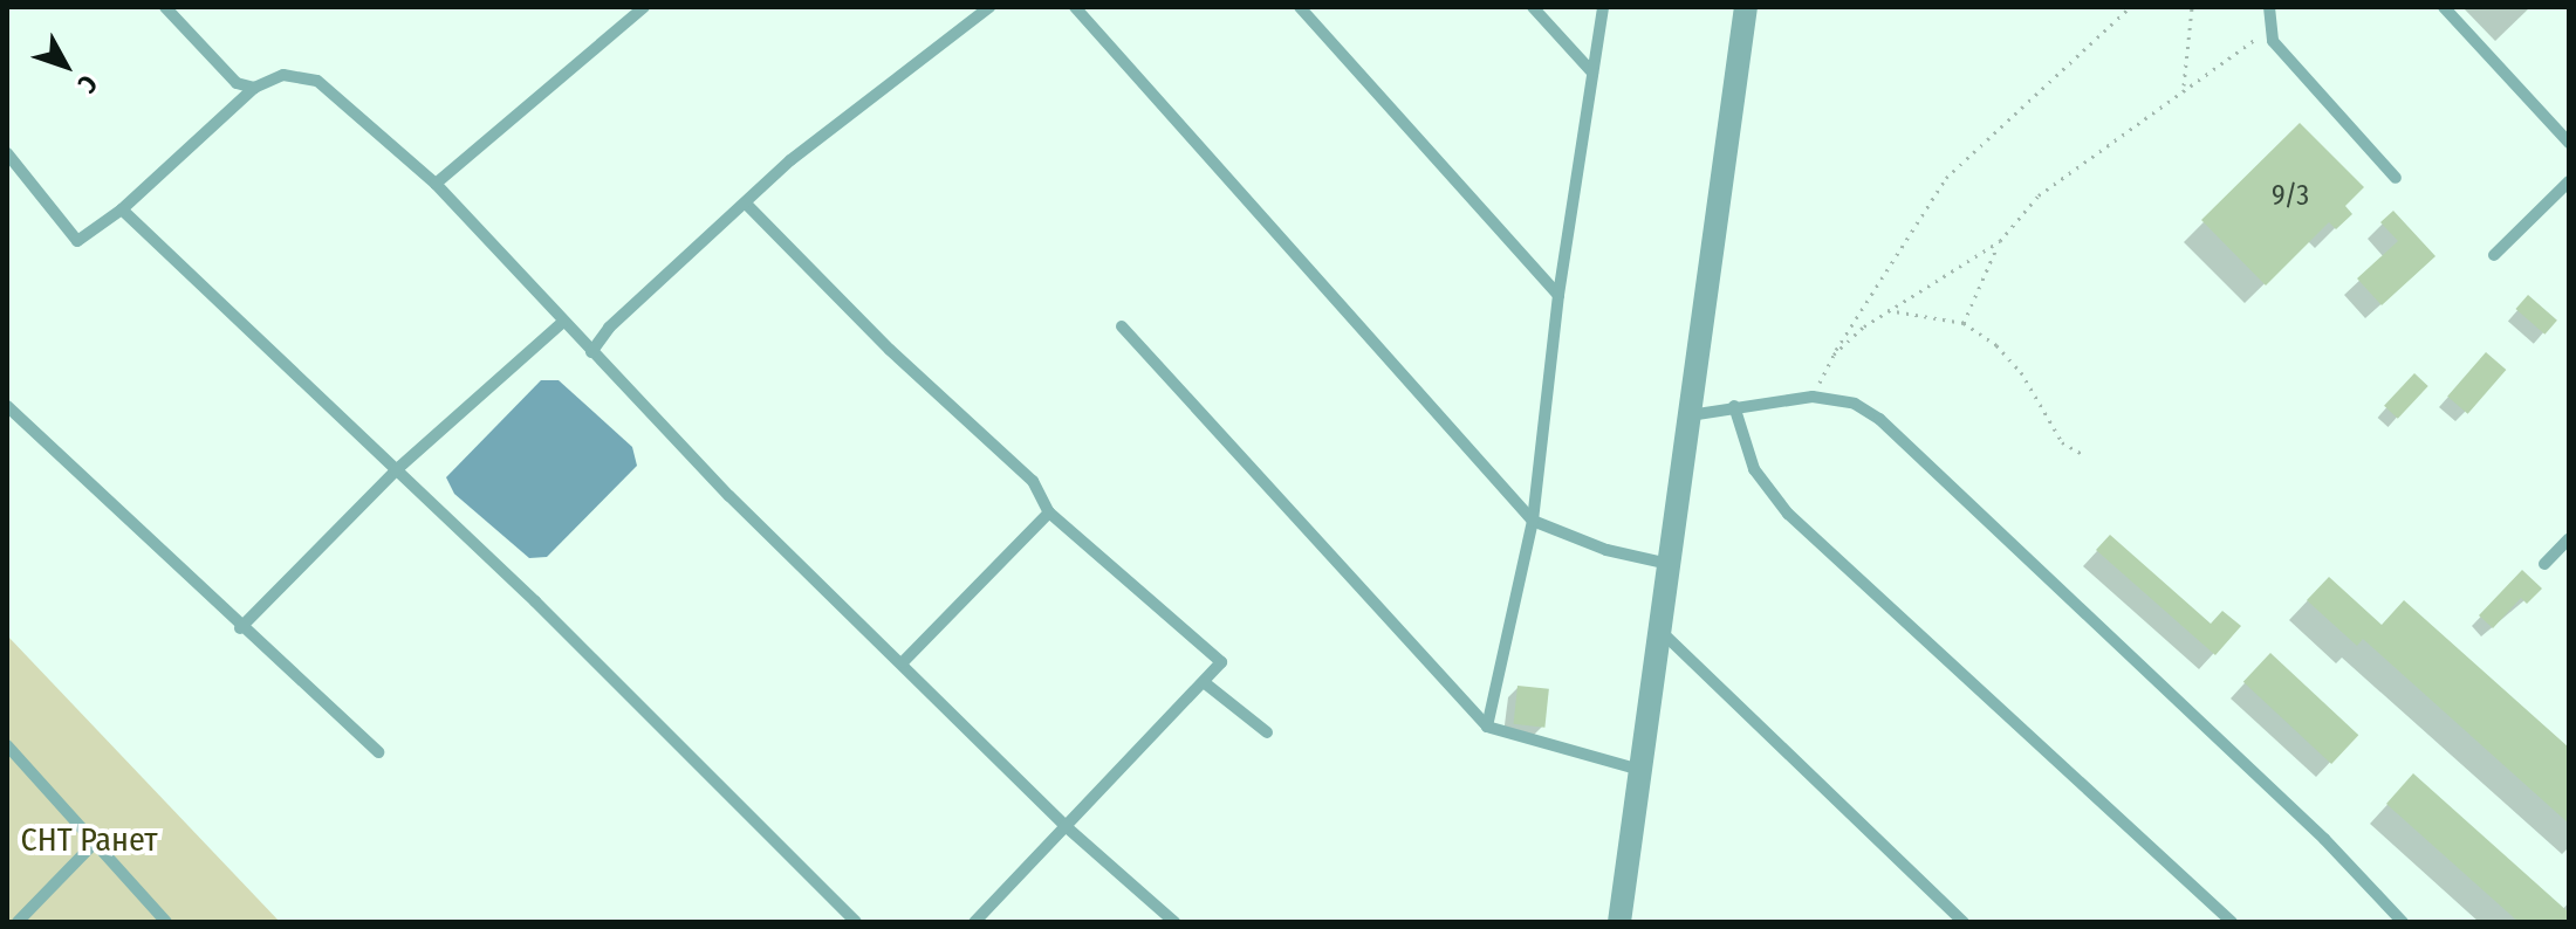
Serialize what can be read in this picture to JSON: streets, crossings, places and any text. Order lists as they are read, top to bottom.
{
  "parks": ["СНТ Ранет"],
  "house_numbers": ["9/3"],
  "north": "bottom right"
}
